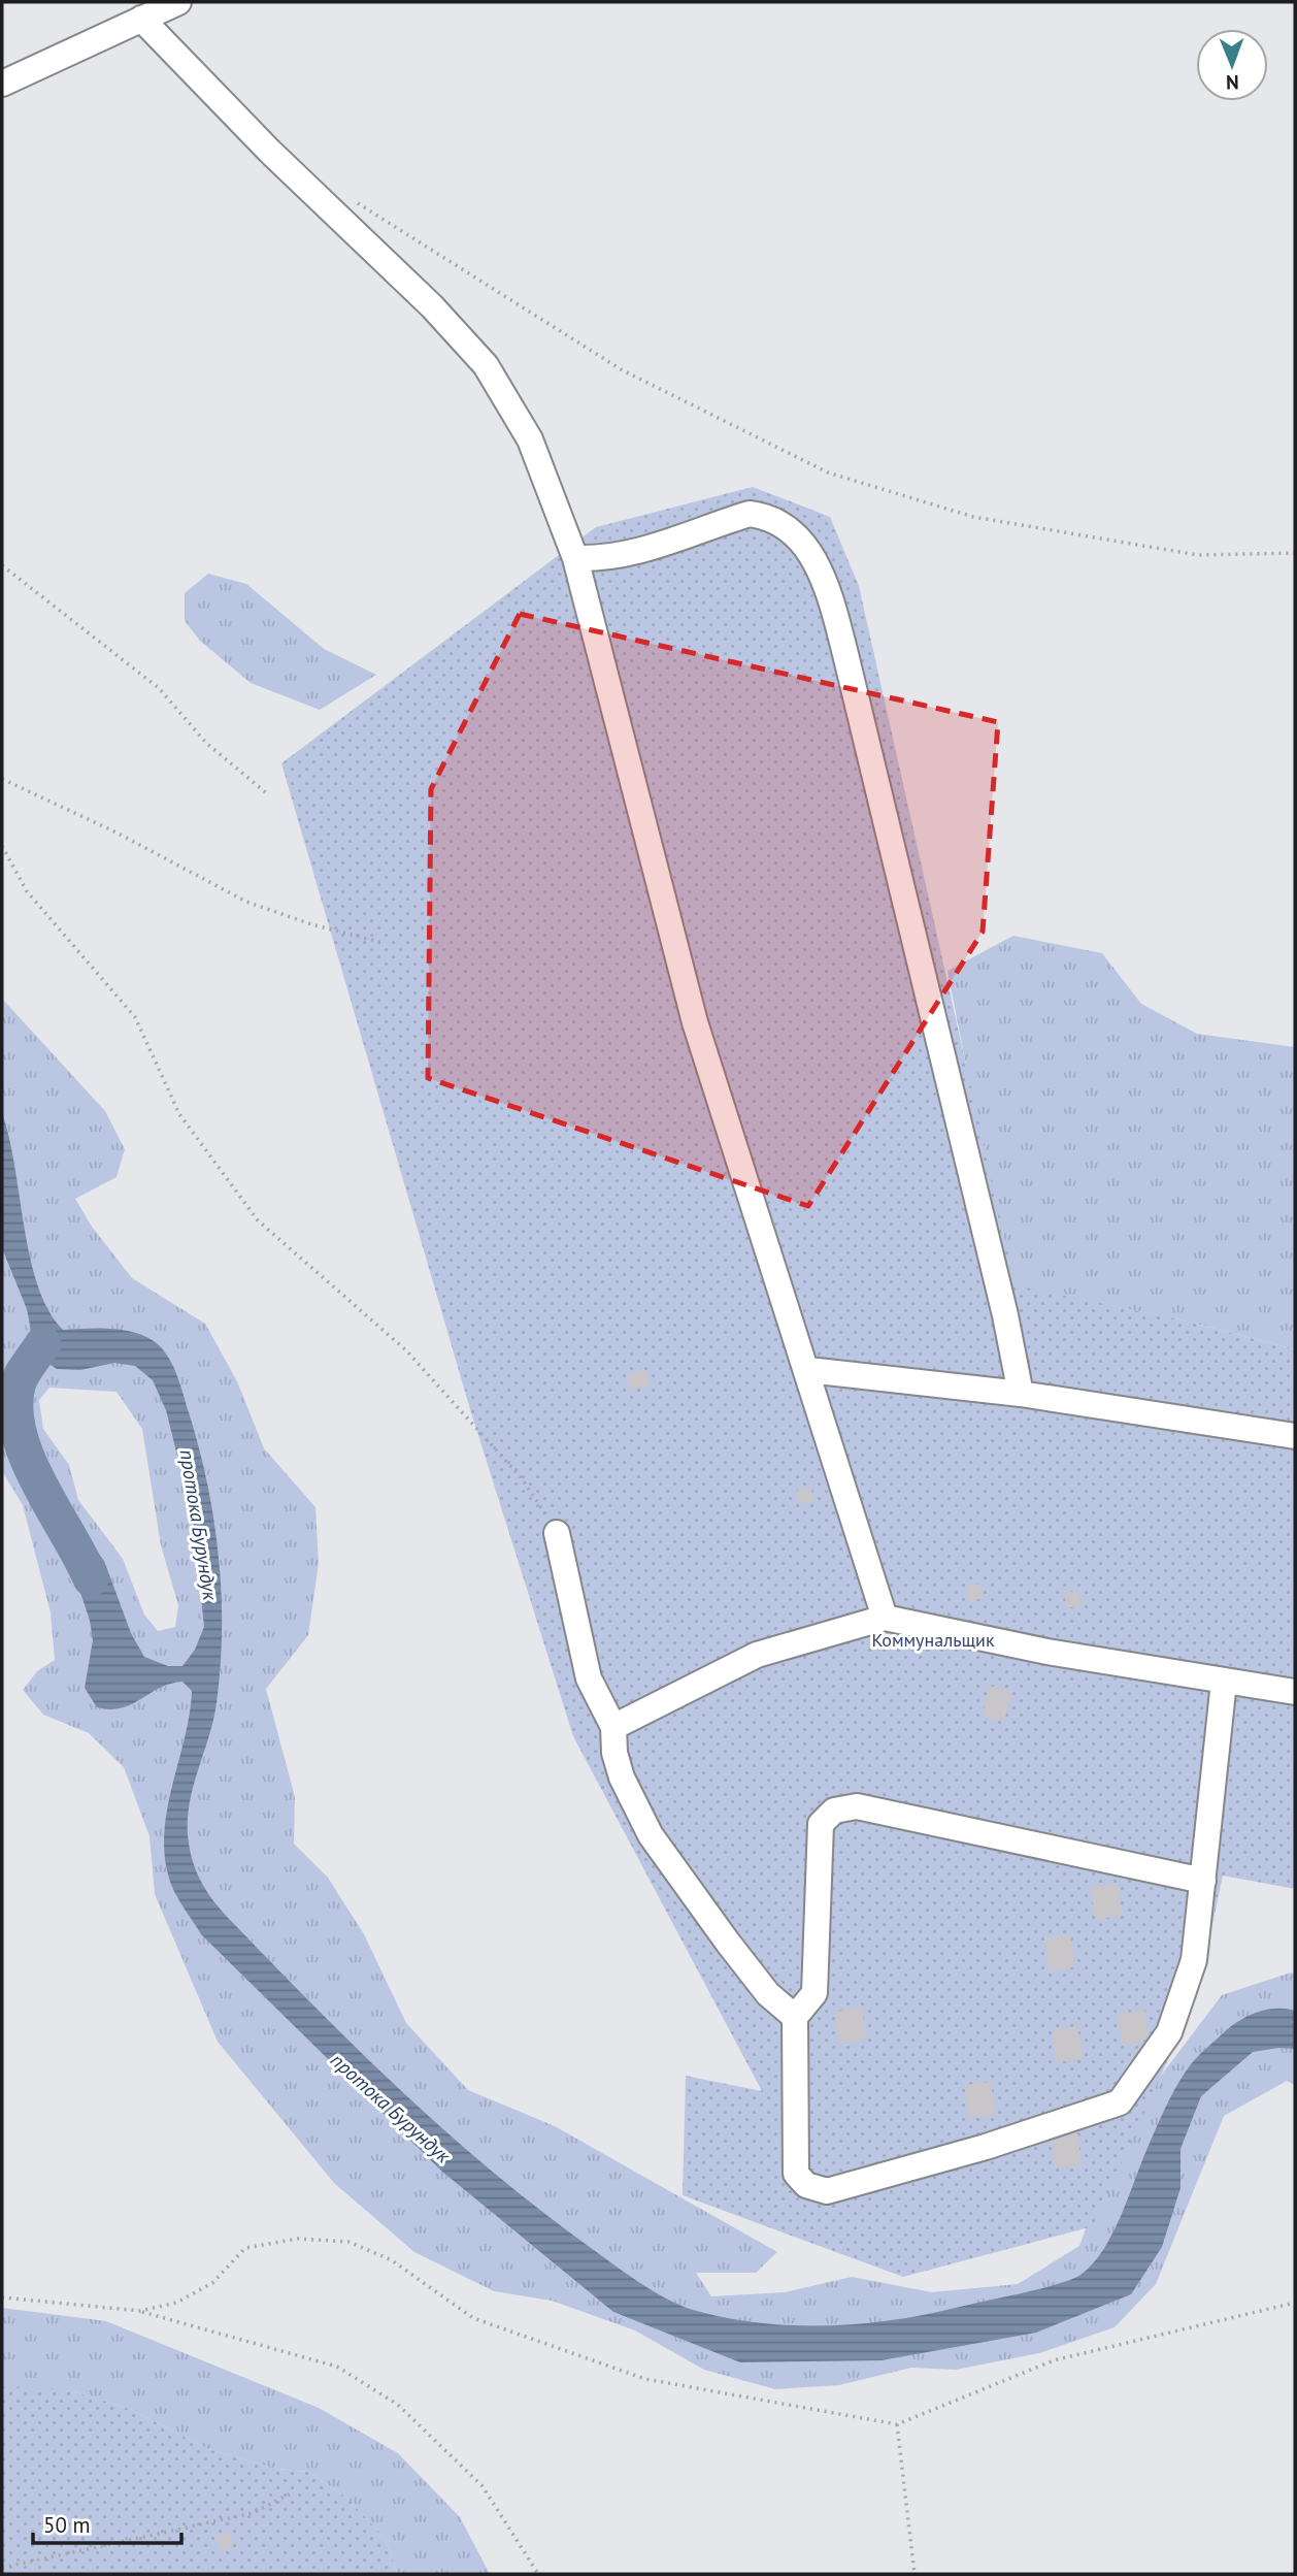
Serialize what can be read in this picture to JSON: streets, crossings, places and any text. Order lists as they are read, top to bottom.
{
  "water": ["протока Бурундук"],
  "parks": ["Коммунальщик"],
  "scale_bar": "50 m",
  "north": "bottom"
}
